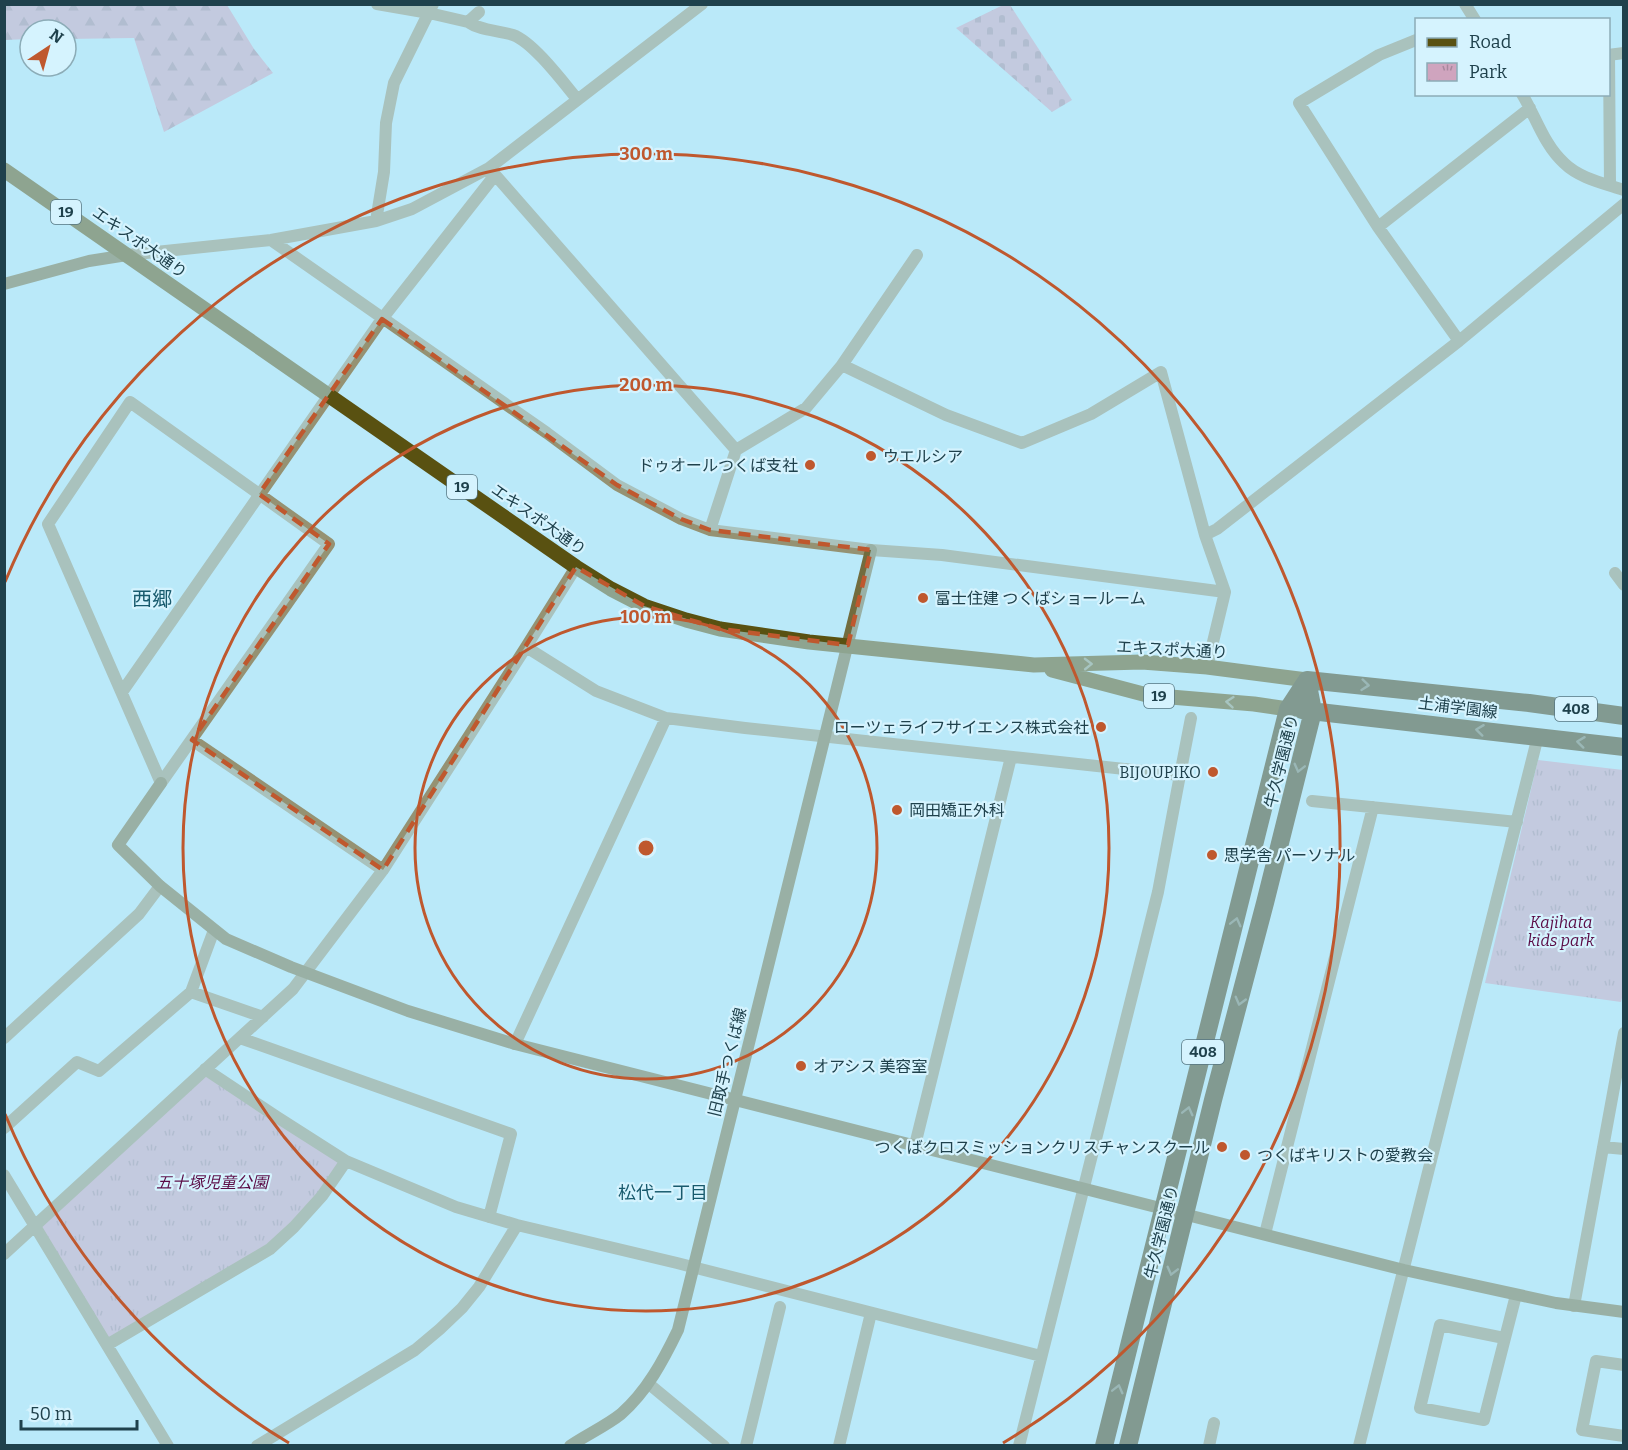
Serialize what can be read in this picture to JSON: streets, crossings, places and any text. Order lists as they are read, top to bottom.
{
  "streets": {
    "highway": ["土浦学園線", "408", "牛久学園通り"],
    "main road": ["19", "エキスポ大通り"],
    "street": ["旧取手つくば線"]
  },
  "crossings": [
    ["エキスポ大通り", "土浦学園線"],
    ["エキスポ大通り", "牛久学園通り"],
    ["エキスポ大通り", "旧取手つくば線"],
    ["土浦学園線", "牛久学園通り"]
  ],
  "districts": ["西郷", "松代一丁目"],
  "parks": ["Kajihata kids park", "五十塚児童公園"],
  "places": [
    "ウエルシア",
    "ドゥオールつくば支社",
    "富士住建 つくばショールーム",
    "ローツェライフサイエンス株式会社",
    "BIJOUPIKO",
    "岡田矯正外科",
    "思学舎 パーソナル",
    "オアシス 美容室",
    "つくばクロスミッションクリスチャンスクール",
    "つくばキリストの愛教会"
  ],
  "legend": ["Road", "Park"],
  "scale_bar": "50 m",
  "north": "top right",
  "rings": ["300 m", "200 m", "100 m"]
}
